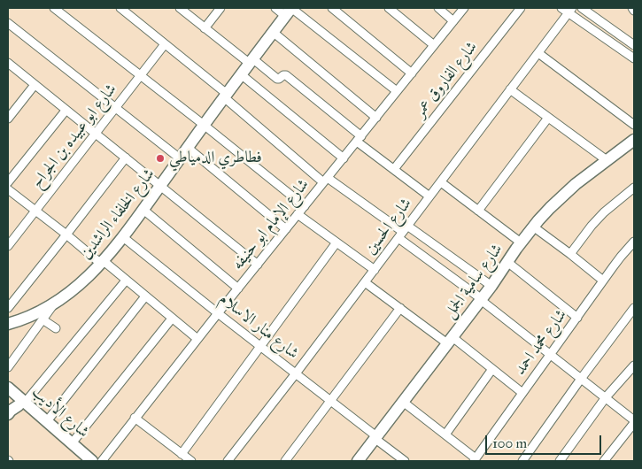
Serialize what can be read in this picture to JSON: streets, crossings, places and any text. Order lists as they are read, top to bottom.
{
  "streets": {
    "street": [
      "شارع الفاروق عمر",
      "شارع ابو عبيده بن الجراح",
      "شارع الخلفاء الراشدين",
      "شارع الإمام ابو حنيفه",
      "شارع الحسين",
      "شارع سامية الجمل",
      "شارع منار الاسلام",
      "شارع محمد احمد",
      "شارع الأديب"
    ]
  },
  "crossings": [
    ["شارع الخلفاء الراشدين", "شارع منار الاسلام"],
    ["شارع الإمام ابو حنيفه", "شارع منار الاسلام"],
    ["شارع الحسين", "شارع منار الاسلام"],
    ["شارع سامية الجمل", "شارع منار الاسلام"]
  ],
  "places": ["فطاطري الدمياطي"],
  "scale_bar": "100 m"
}
